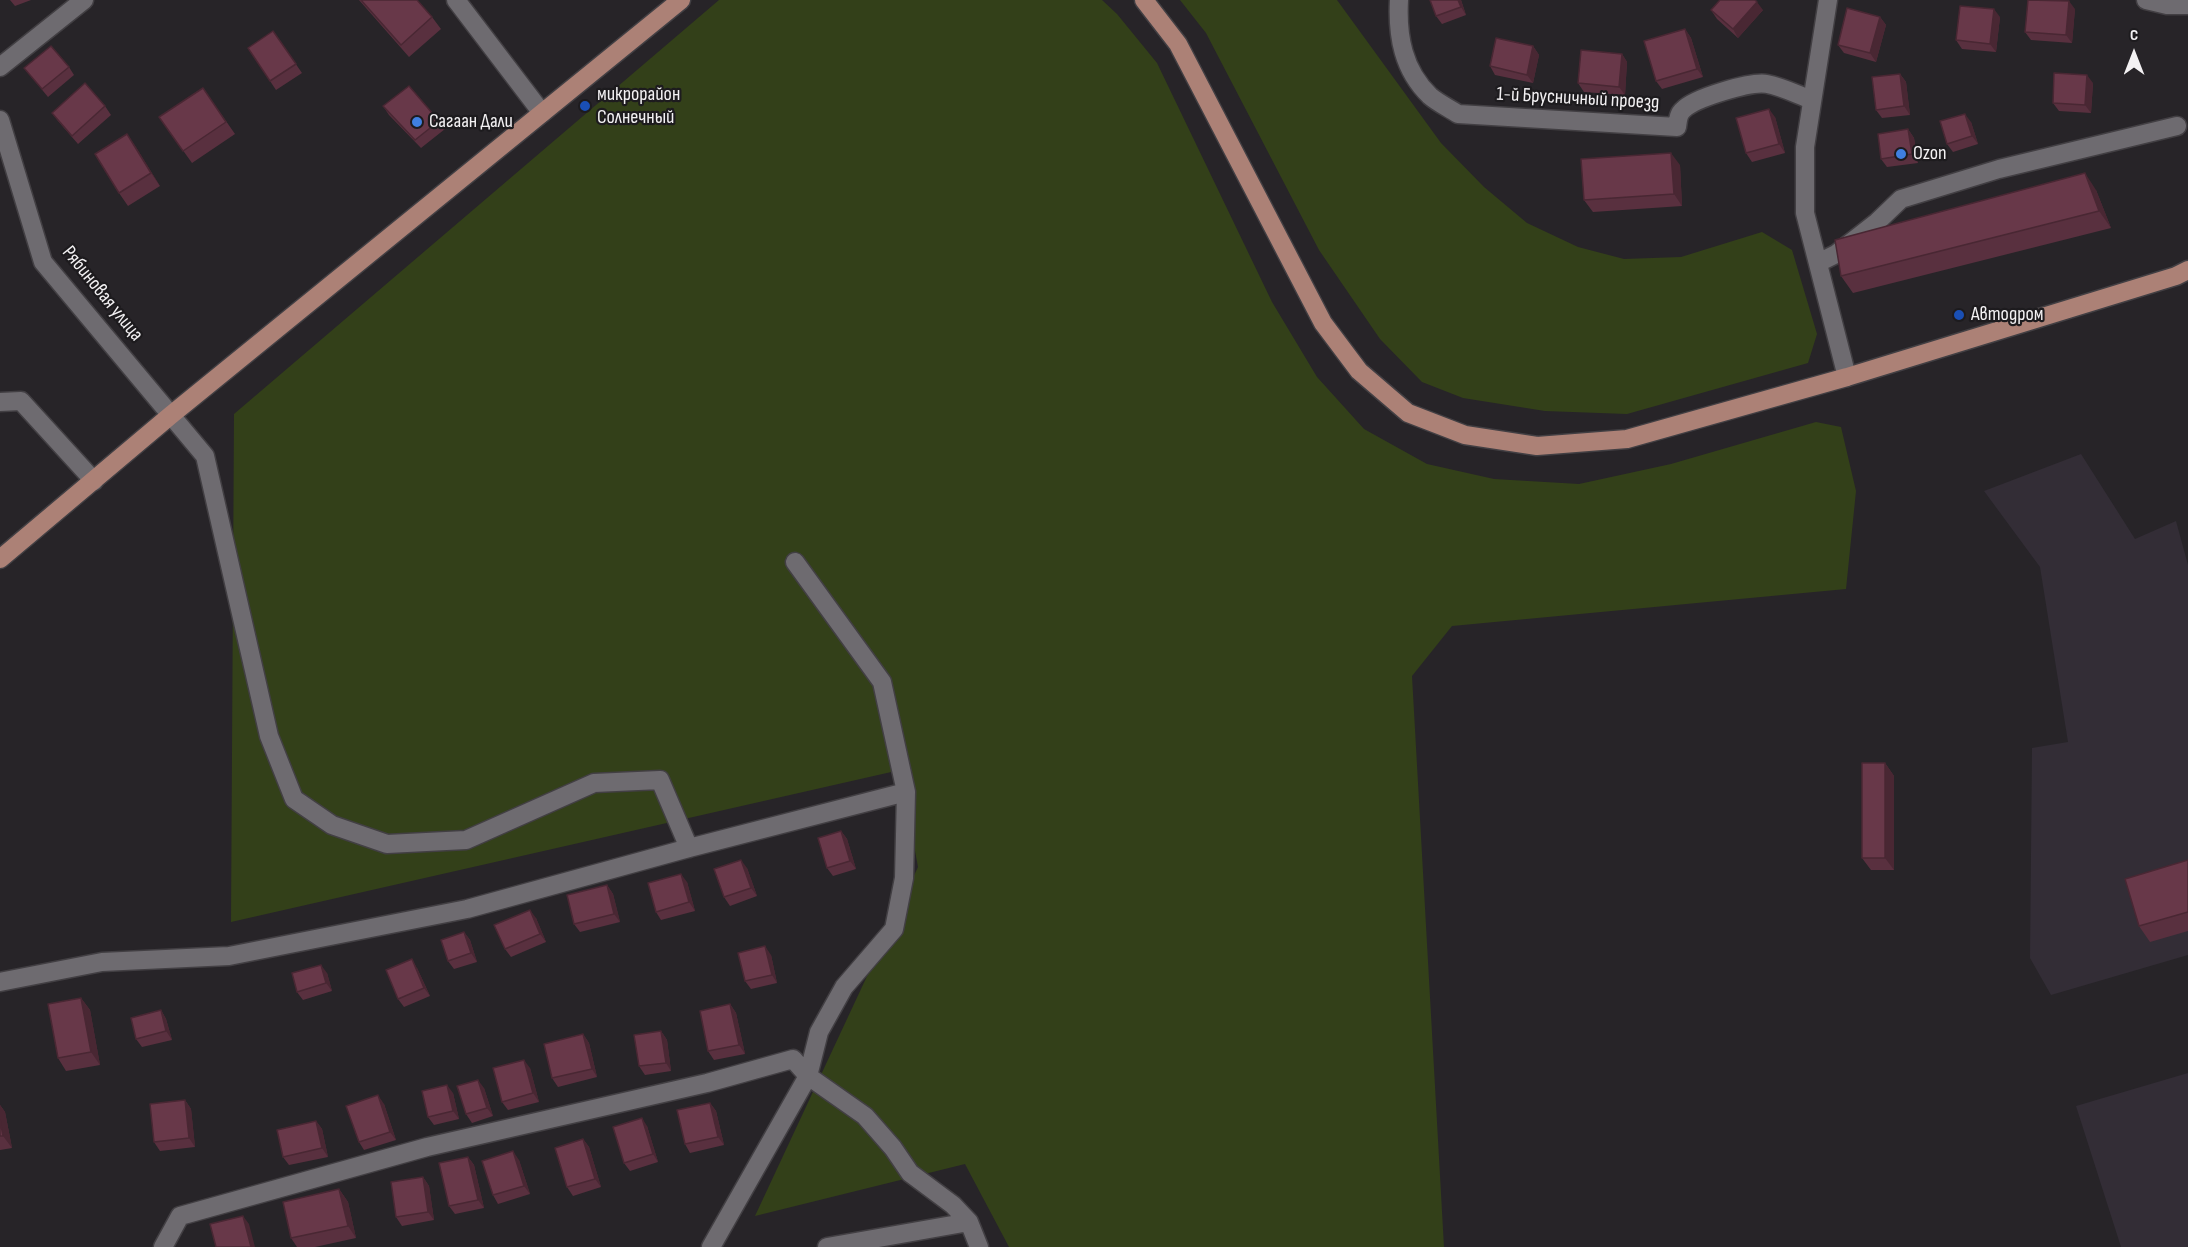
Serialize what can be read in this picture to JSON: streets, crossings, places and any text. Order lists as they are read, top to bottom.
{
  "streets": {
    "street": ["1-й Брусничный проезд", "Рябиновая улица"]
  },
  "places": [
    "микрорайон Солнечный",
    "Сагаан Дали",
    "Ozon",
    "Автодром"
  ],
  "north": "top"
}
